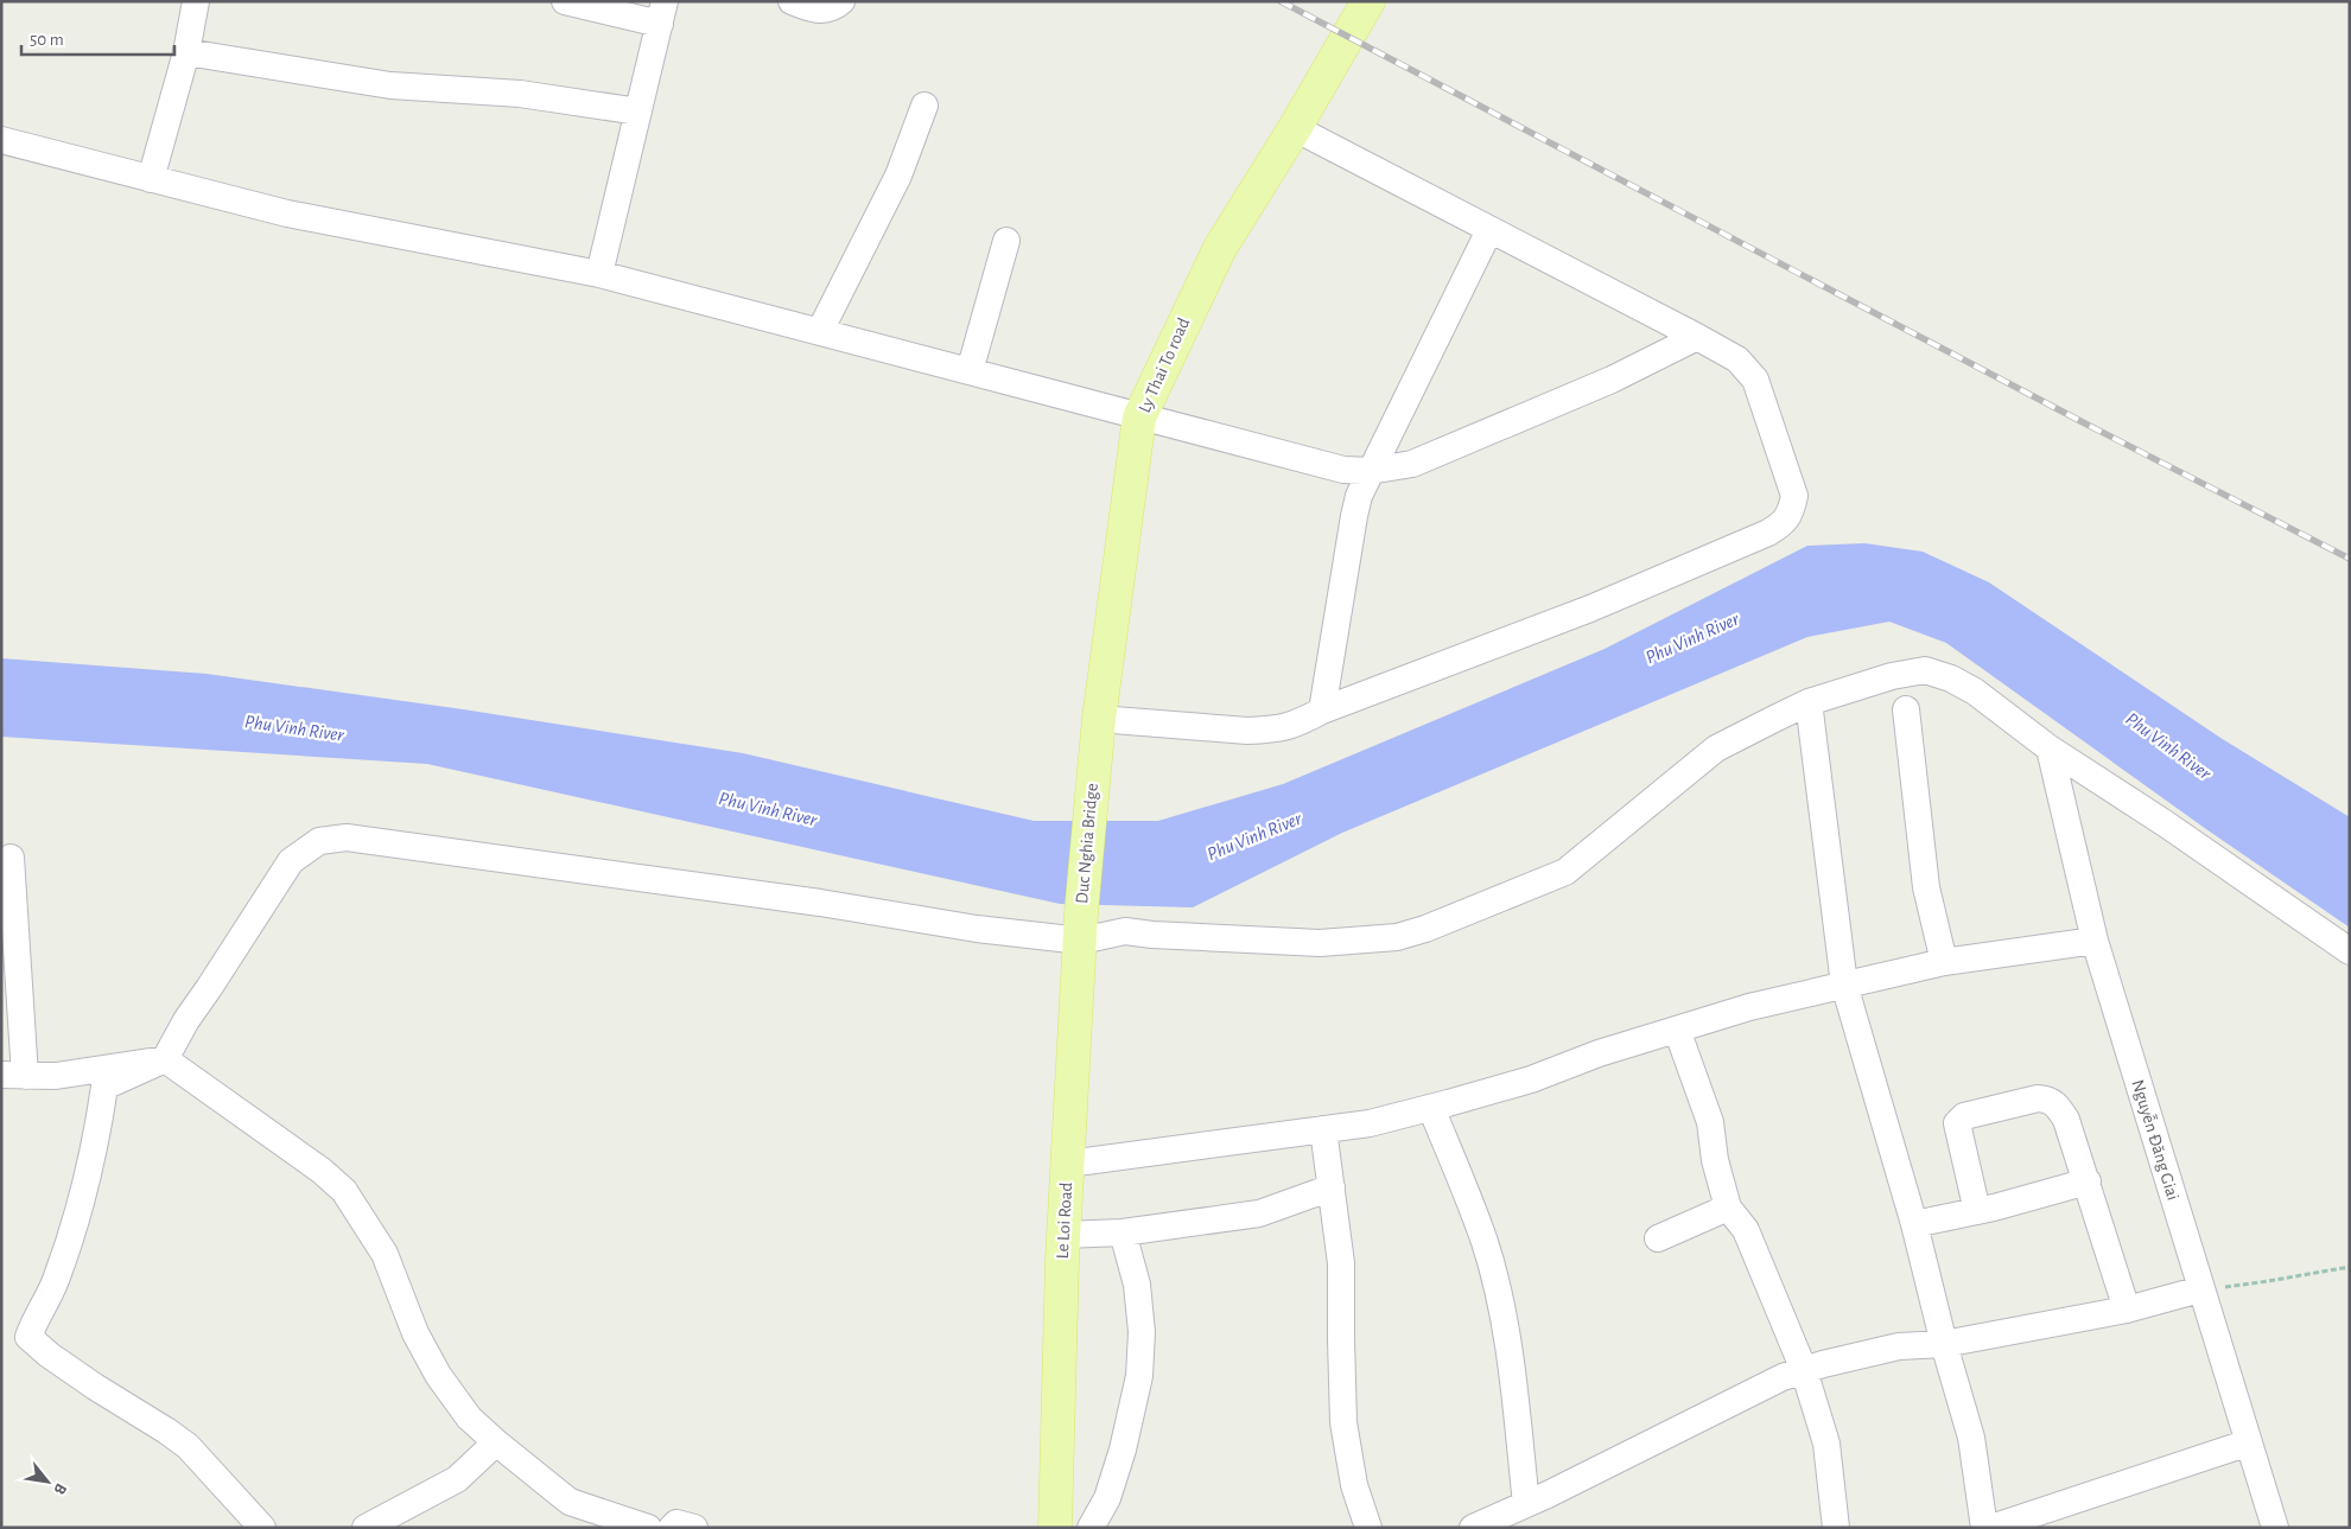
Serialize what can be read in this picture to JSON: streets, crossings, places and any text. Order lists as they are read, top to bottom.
{
  "streets": {
    "main road": ["Ly Thai To road", "Duc Nghia Bridge", "Le Loi Road"],
    "street": ["Nguyễn Đăng Giai"]
  },
  "crossings": [
    ["Ly Thai To road", "Duc Nghia Bridge"],
    ["Duc Nghia Bridge", "Le Loi Road"]
  ],
  "water": ["Phu Vinh River"],
  "scale_bar": "50 m",
  "north": "bottom right"
}
